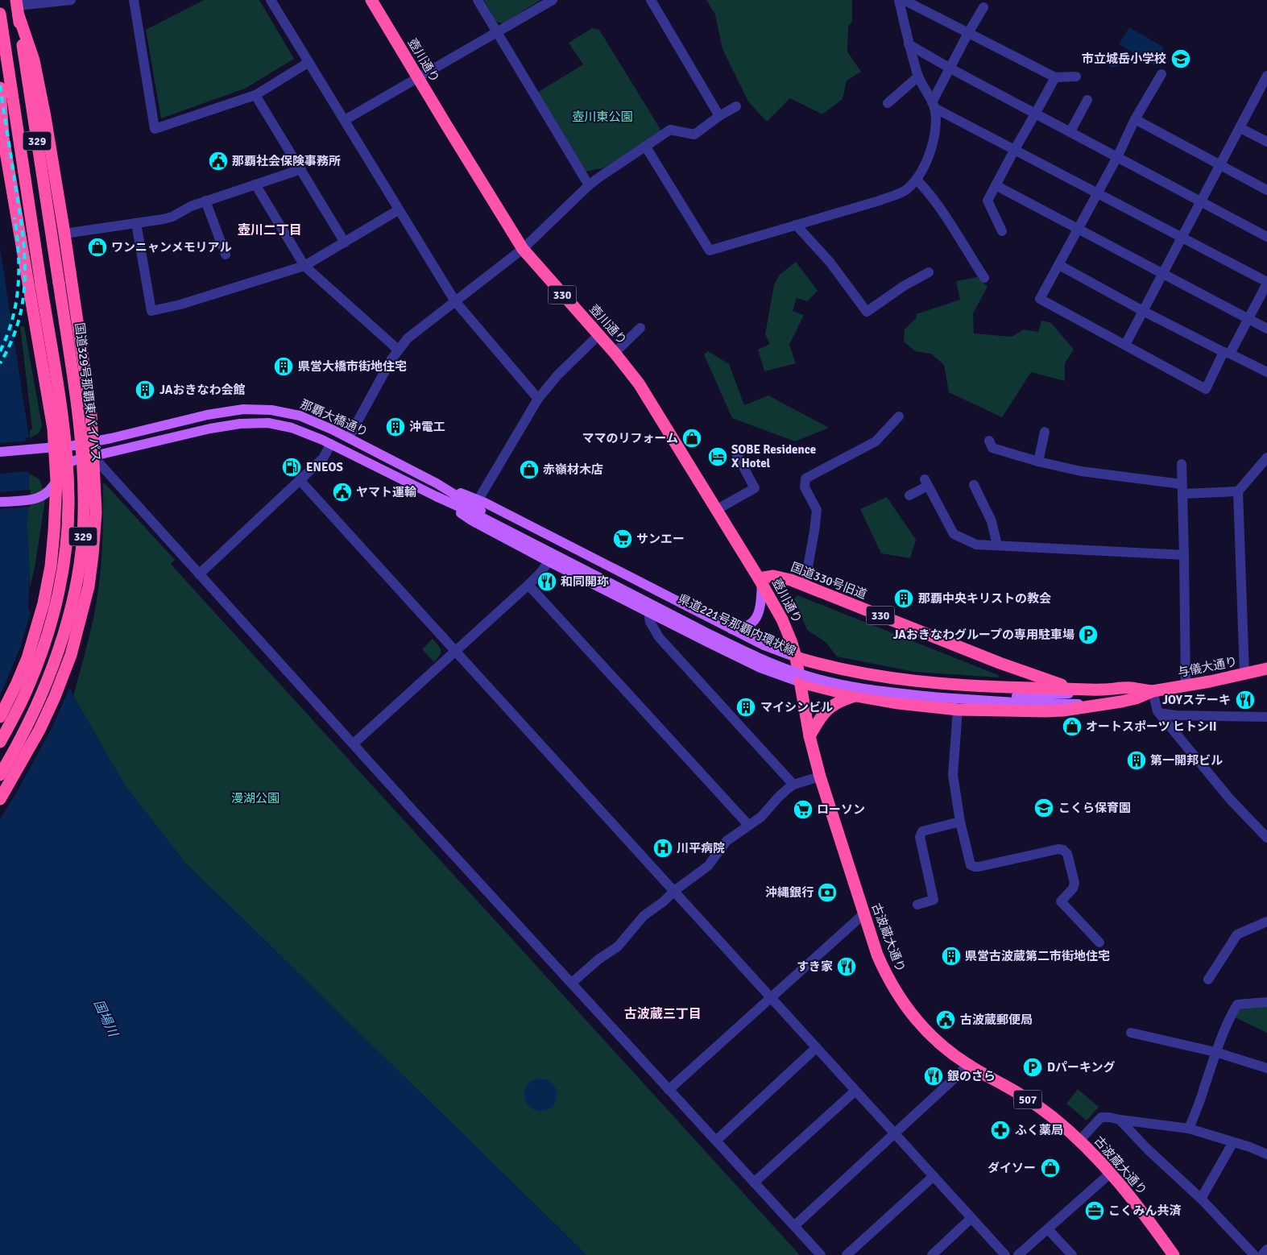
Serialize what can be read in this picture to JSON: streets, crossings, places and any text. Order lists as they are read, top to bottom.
{
  "streets": {
    "highway": [
      "壺川通り",
      "329",
      "330",
      "国道329号那覇東バイパス",
      "国道330号旧道",
      "与儀大通り",
      "古波蔵大通り",
      "507"
    ],
    "main road": ["那覇大橋通り", "県道221号那覇内環状線"]
  },
  "crossings": [
    ["壺川通り", "330"],
    ["壺川通り", "国道330号旧道"],
    ["330", "国道330号旧道"],
    ["330", "県道221号那覇内環状線"],
    ["330", "与儀大通り"],
    ["330", "古波蔵大通り"],
    ["那覇大橋通り", "県道221号那覇内環状線"],
    ["県道221号那覇内環状線", "与儀大通り"]
  ],
  "districts": ["壺川二丁目", "古波蔵三丁目"],
  "water": ["国場川"],
  "parks": ["壺川東公園", "漫湖公園"],
  "places": {
    "school or university": ["市立城岳小学校", "こくら保育園"],
    "public building": ["那覇社会保険事務所", "ヤマト運輸", "古波蔵郵便局"],
    "shop": [
      "ワンニャンメモリアル",
      "ママのリフォーム",
      "赤嶺材木店",
      "オートスポーツ ヒトシII",
      "ダイソー"
    ],
    "building": [
      "県営大橋市街地住宅",
      "JAおきなわ会館",
      "沖電工",
      "那覇中央キリストの教会",
      "マイシンビル",
      "第一開邦ビル",
      "県営古波蔵第二市街地住宅"
    ],
    "hotel": ["SOBE Residence X Hotel"],
    "fuel station": ["ENEOS"],
    "supermarket": ["サンエー", "ローソン"],
    "restaurant": [
      "和同開珎",
      "JOYステーキ",
      "すき家",
      "銀のさら"
    ],
    "parking": ["JAおきなわグループの専用駐車場", "Dパーキング"],
    "hospital": ["川平病院"],
    "bank": ["沖縄銀行"],
    "pharmacy": ["ふく薬局"],
    "office": ["こくみん共済"]
  }
}
